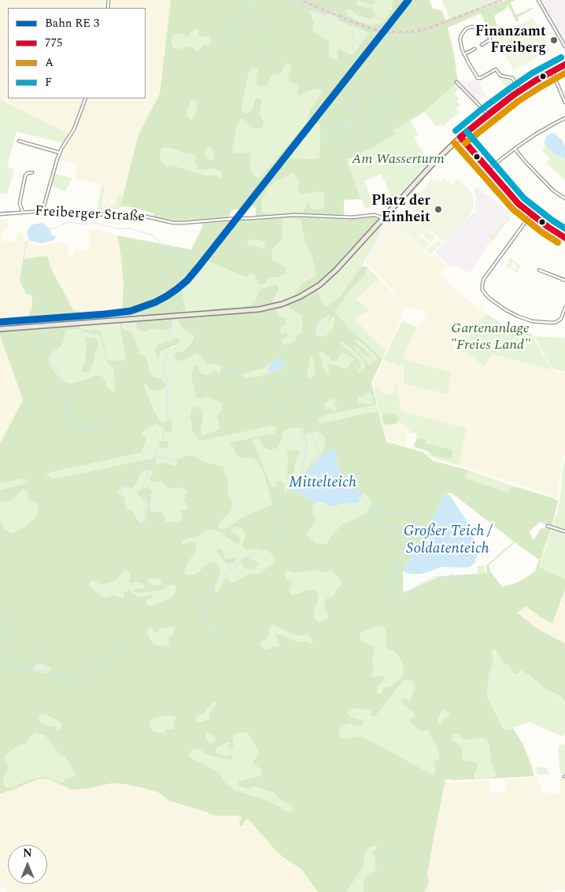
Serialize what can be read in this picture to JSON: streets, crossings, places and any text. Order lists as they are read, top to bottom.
{
  "streets": {
    "street": ["Freiberger Straße"]
  },
  "water": ["Mittelteich", "Großer Teich / Soldatenteich"],
  "parks": ["Am Wasserturm", "Gartenanlage \"Freies Land\""],
  "places": ["Finanzamt Freiberg", "Platz der Einheit"],
  "lines": ["transit line F", "transit line 775", "transit line A"],
  "legend": [
    "Bahn RE 3",
    "775",
    "A",
    "F"
  ],
  "north": "top"
}
